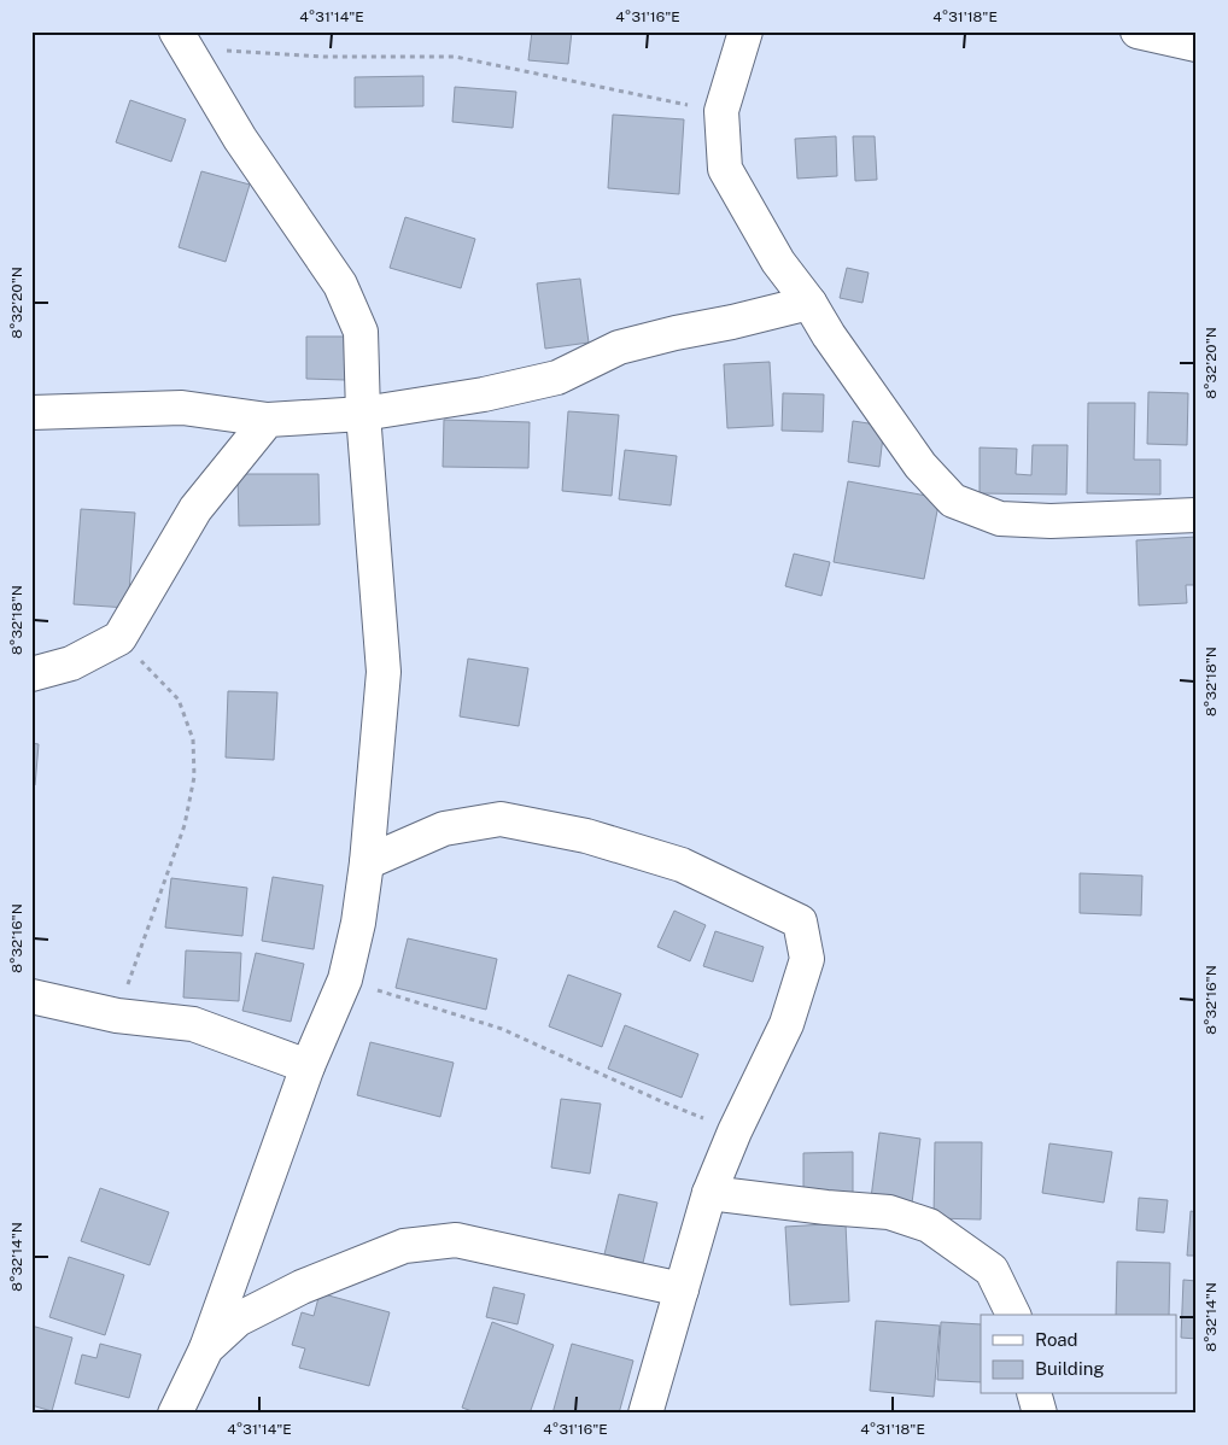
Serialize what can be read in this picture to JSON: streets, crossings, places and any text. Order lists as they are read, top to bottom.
{
  "legend": ["Road", "Building"],
  "coordinates": [
    "4°31'14\"E",
    "4°31'16\"E",
    "4°31'18\"E",
    "8°32'20\"N",
    "8°32'18\"N",
    "8°32'16\"N",
    "8°32'14\"N"
  ]
}
